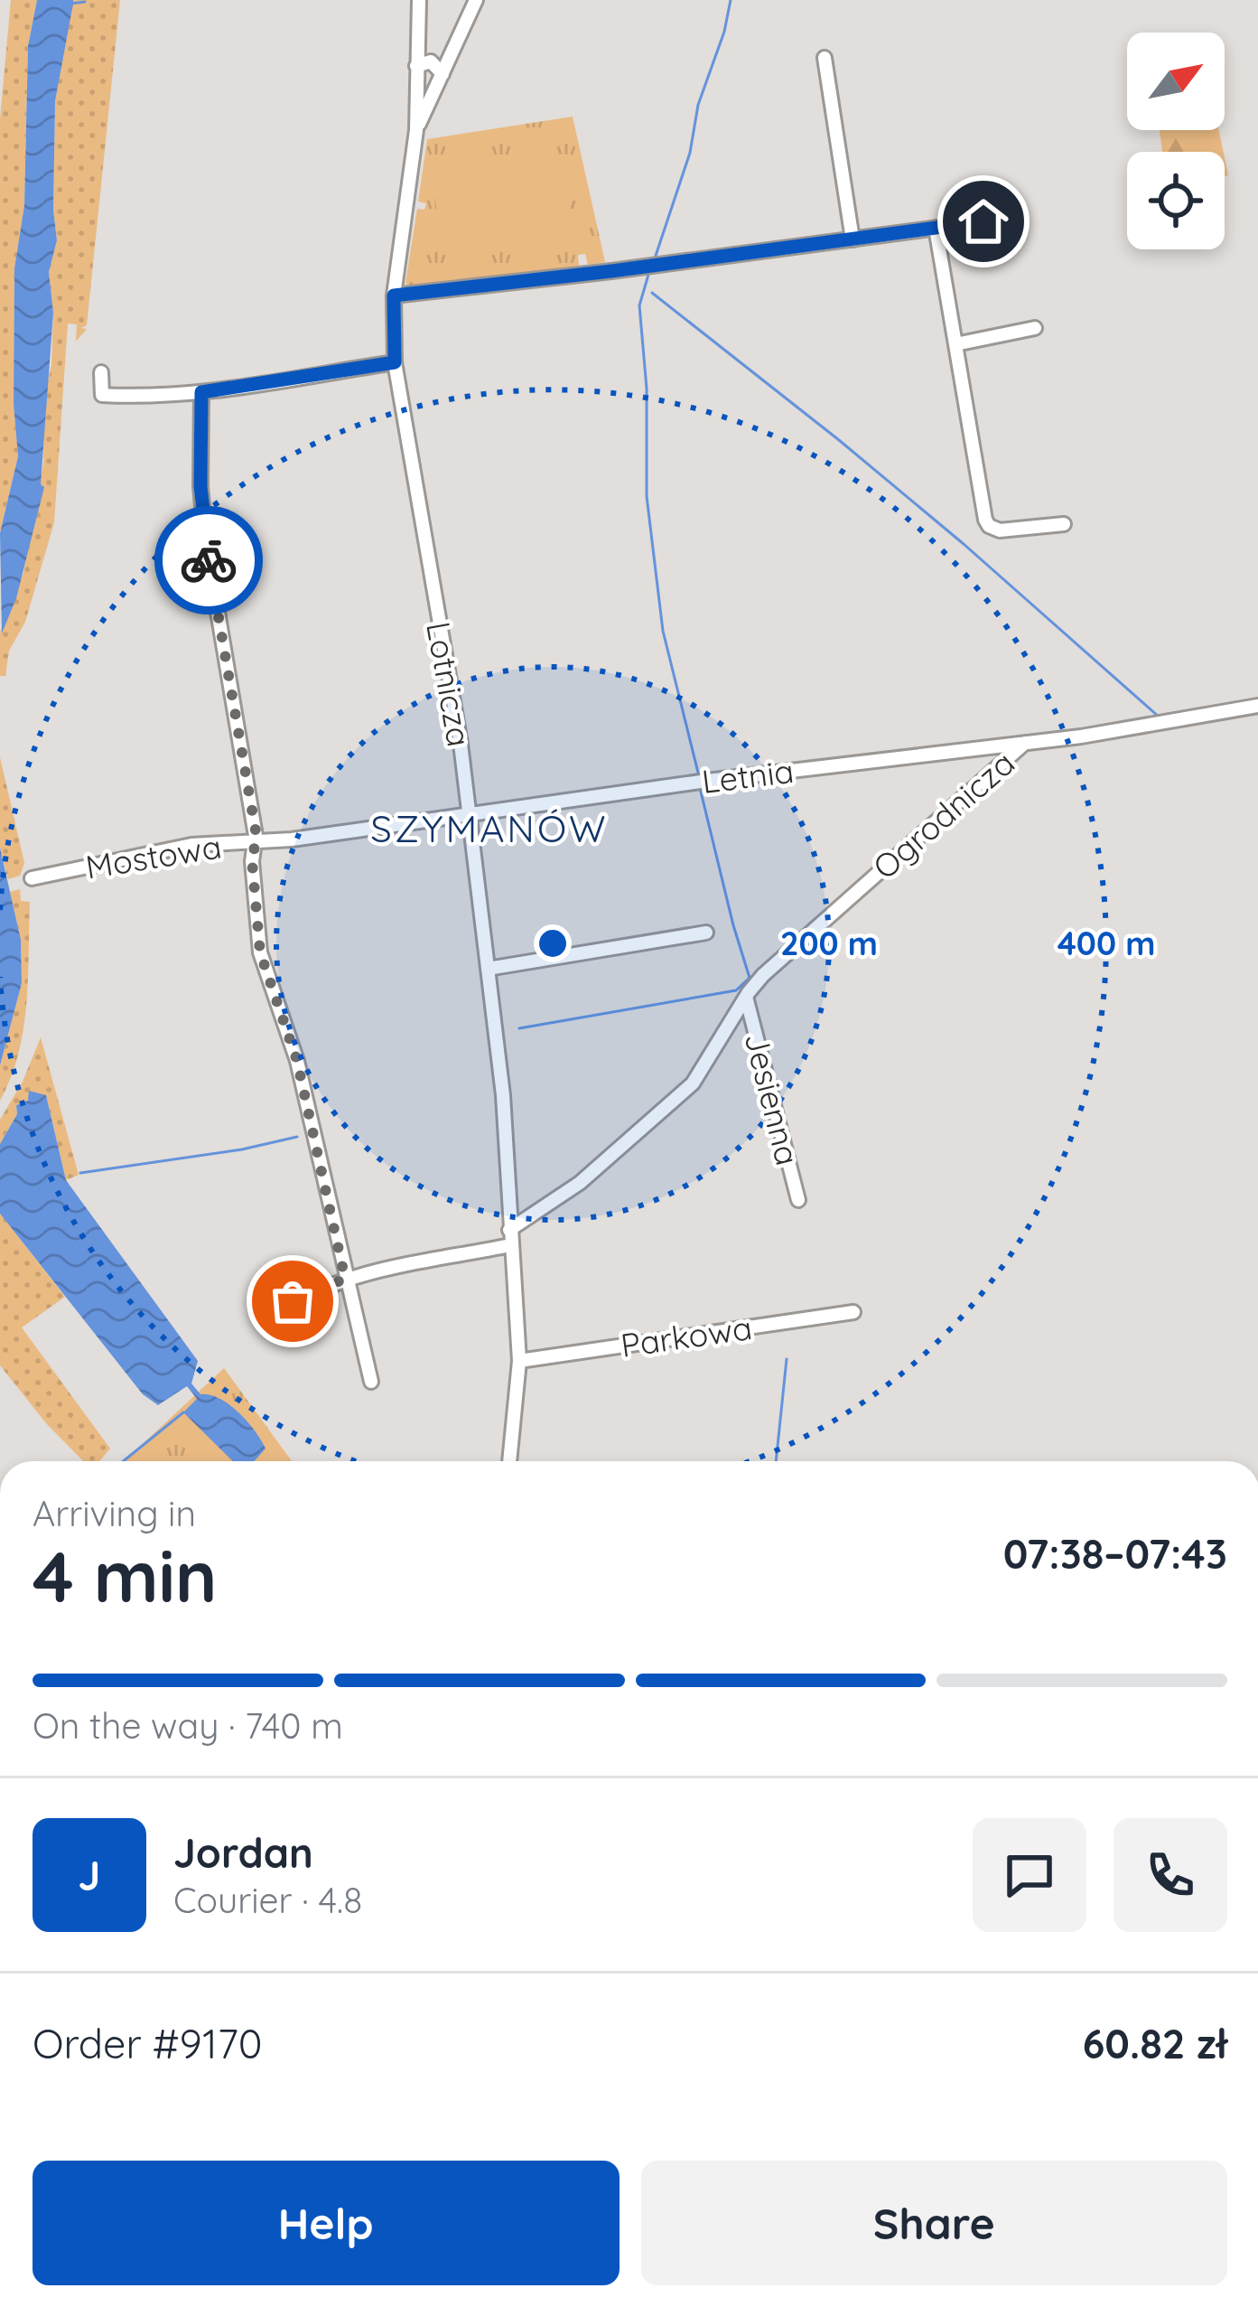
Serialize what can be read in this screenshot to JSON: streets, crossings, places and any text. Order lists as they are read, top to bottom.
{
  "streets": {
    "street": [
      "Lotnicza",
      "Letnia",
      "Ogrodnicza",
      "Mostowa",
      "Jesienna",
      "Parkowa"
    ]
  },
  "crossings": [
    ["Lotnicza", "Letnia"],
    ["Lotnicza", "Ogrodnicza"],
    ["Lotnicza", "Mostowa"],
    ["Lotnicza", "Parkowa"],
    ["Letnia", "Ogrodnicza"],
    ["Letnia", "Mostowa"],
    ["Ogrodnicza", "Jesienna"]
  ],
  "districts": ["SZYMANÓW"],
  "north": "top right",
  "page": {
    "heading": ["4 min", "Arriving in", "07:38–07:43"],
    "panel": [
      "Jordan",
      "Courier · 4.8",
      "Order #9170",
      "60.82 zł"
    ],
    "bar": "On the way · 740 m",
    "round": "J",
    "buttons": ["Help", "Share"]
  },
  "rings": ["200 m", "400 m"]
}
